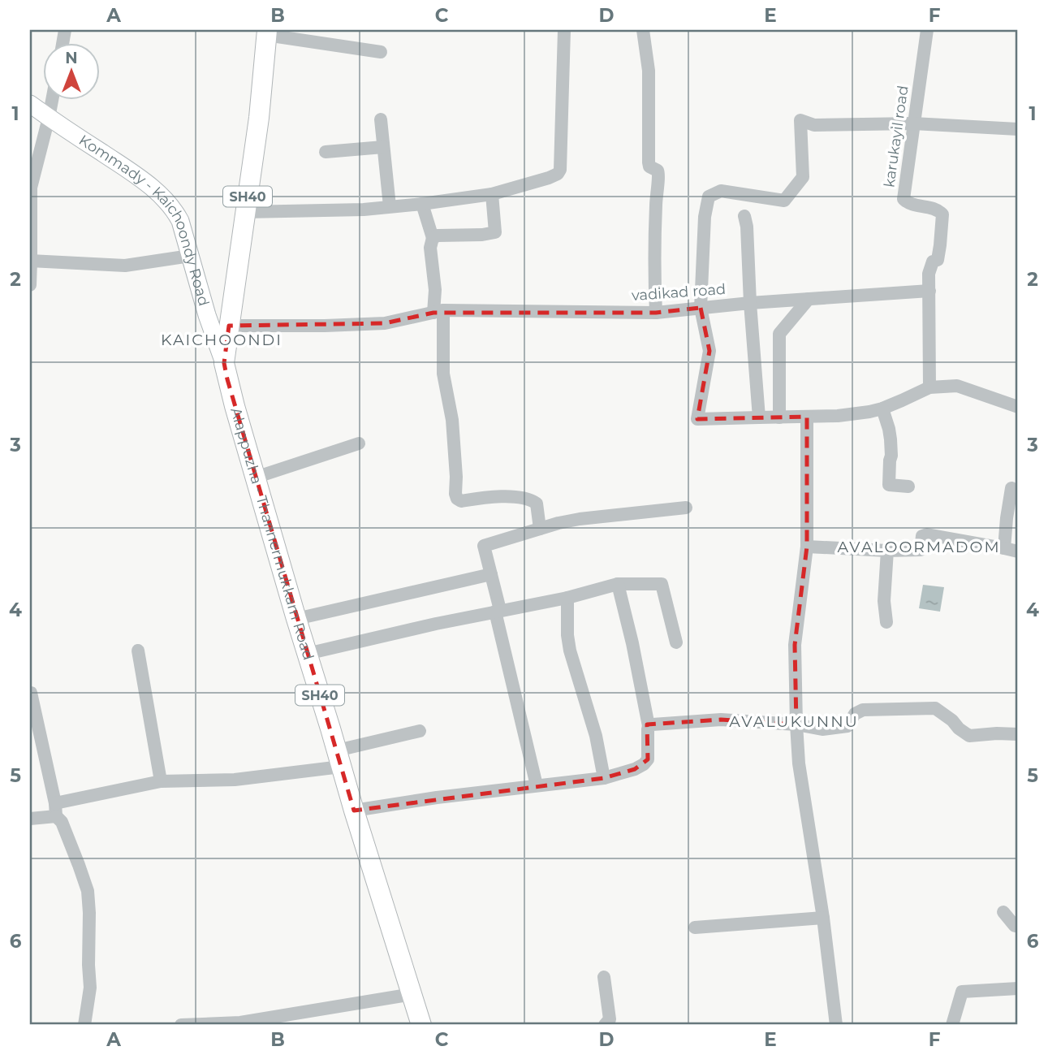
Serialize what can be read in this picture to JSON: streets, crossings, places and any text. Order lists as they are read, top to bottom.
{
  "streets": {
    "main road": ["SH40", "Kommady - Kaichoondy Road", "Alappuzha - Thannermukkam Road"],
    "street": ["karukayil road", "vadikad road"]
  },
  "crossings": [
    ["karukayil road", "vadikad road"],
    ["Kommady - Kaichoondy Road", "Alappuzha - Thannermukkam Road"],
    ["vadikad road", "Alappuzha - Thannermukkam Road"]
  ],
  "districts": ["KAICHOONDI", "AVALOORMADOM", "AVALUKUNNU"],
  "north": "top",
  "grid": {
    "columns": [
      "A",
      "B",
      "C",
      "D",
      "E",
      "F"
    ],
    "rows": [
      "1",
      "2",
      "3",
      "4",
      "5",
      "6"
    ]
  }
}
